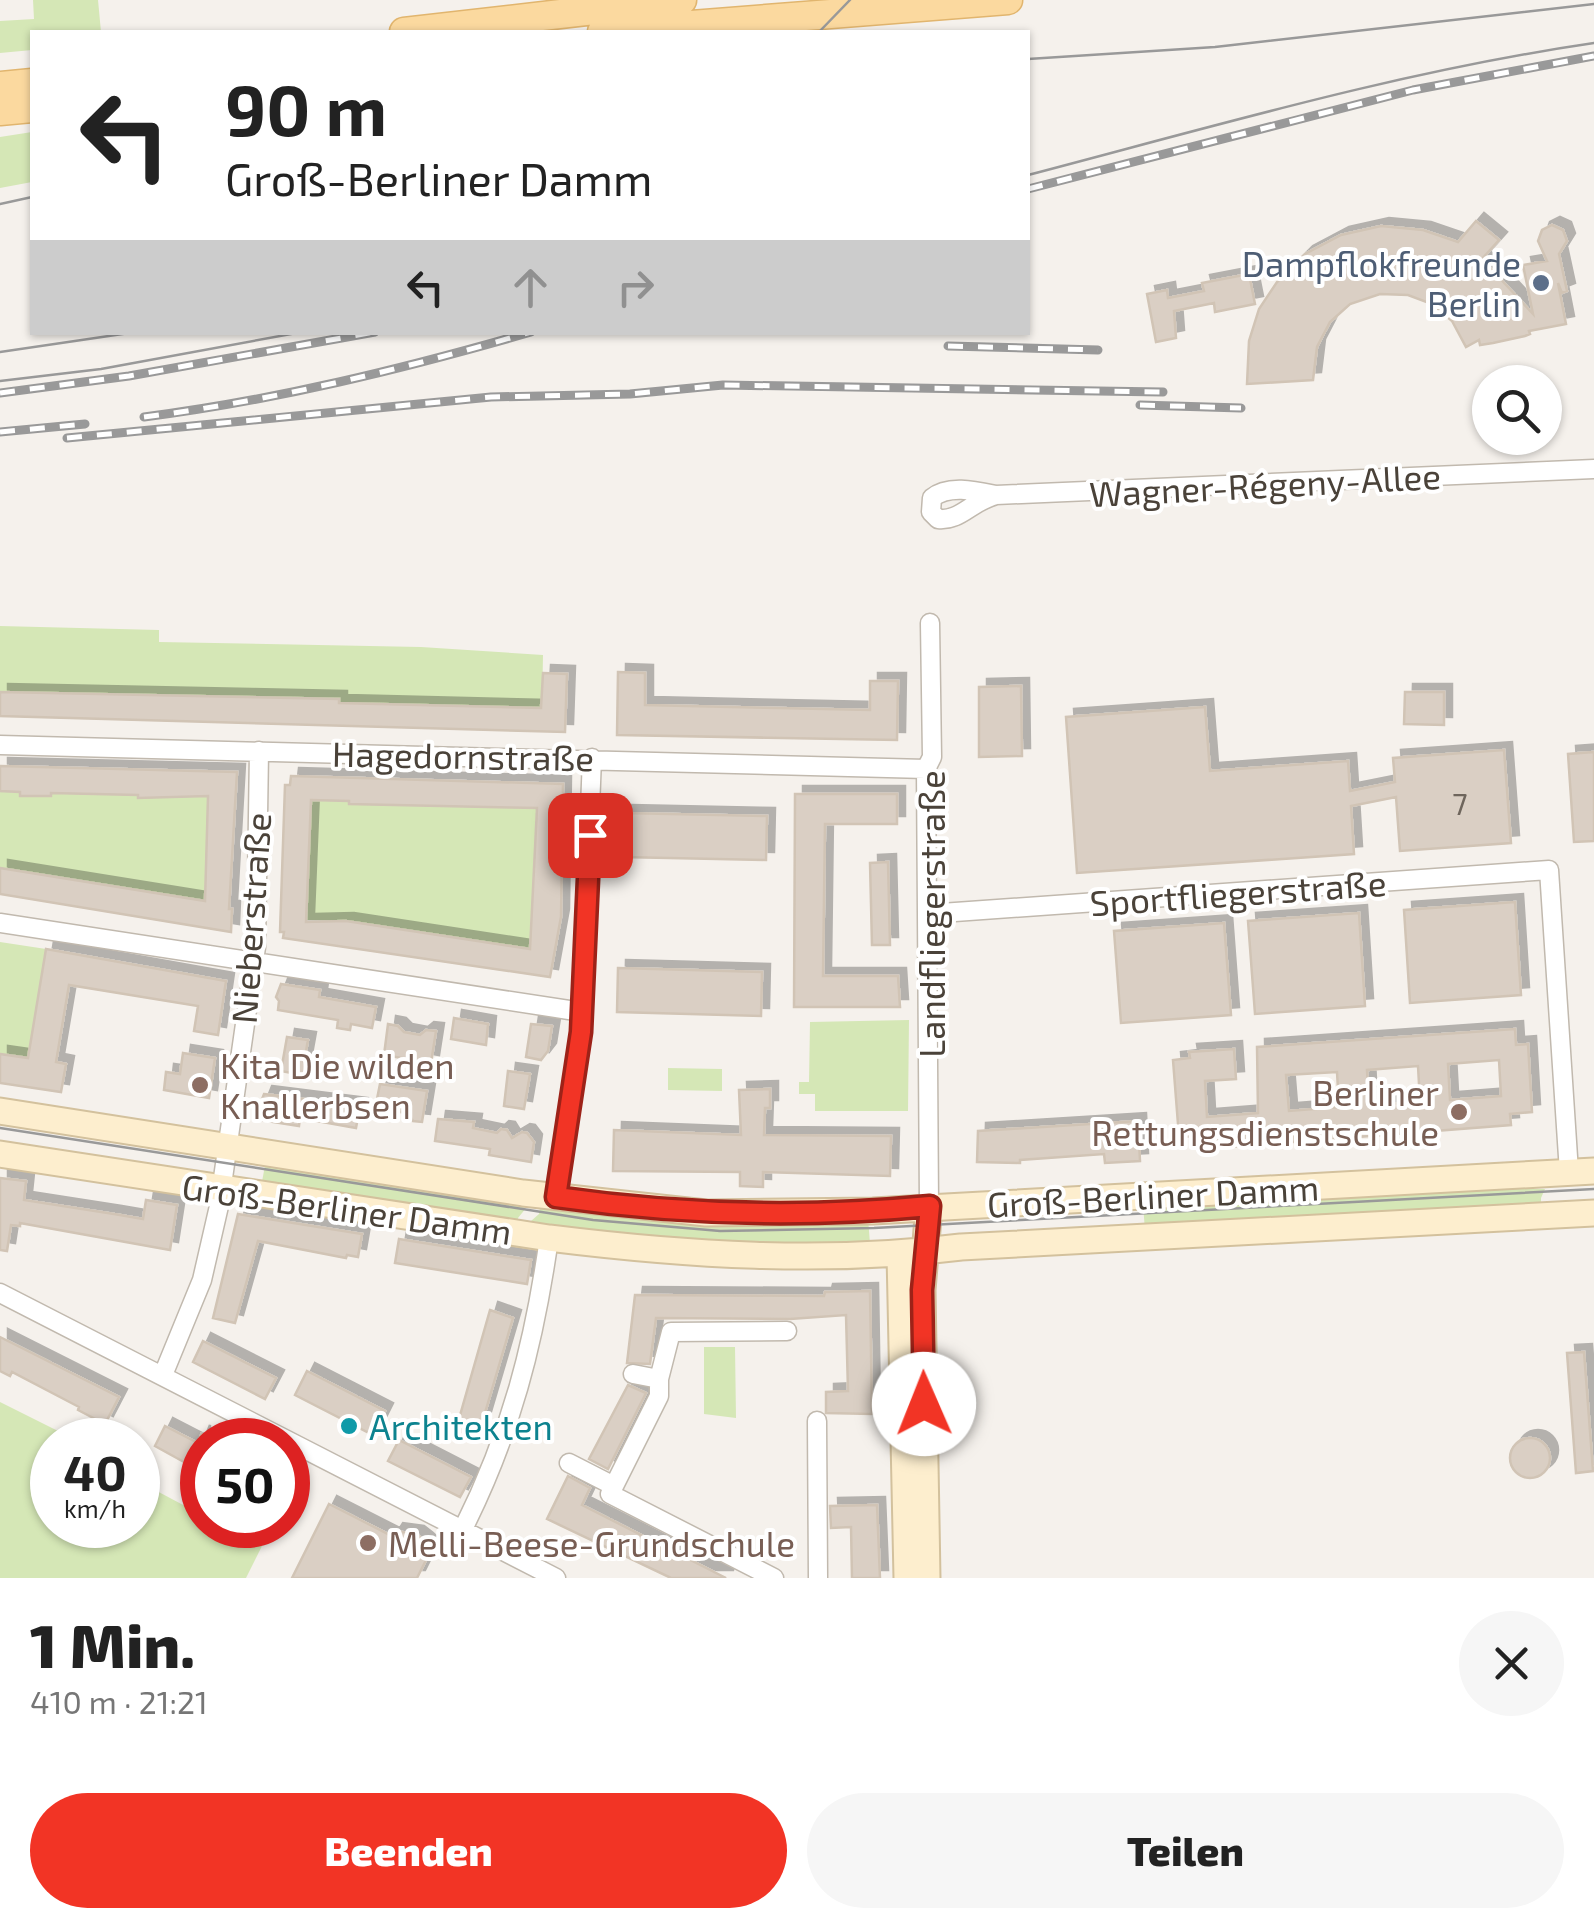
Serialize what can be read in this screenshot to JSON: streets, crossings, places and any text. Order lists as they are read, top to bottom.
{
  "streets": {
    "main road": ["Groß-Berliner Damm"],
    "street": [
      "Wagner-Régeny-Allee",
      "Hagedornstraße",
      "Sportfliegerstraße",
      "Landfliegerstraße",
      "Nieberstraße"
    ]
  },
  "crossings": [
    ["Hagedornstraße", "Landfliegerstraße"],
    ["Hagedornstraße", "Nieberstraße"],
    ["Sportfliegerstraße", "Landfliegerstraße"],
    ["Sportfliegerstraße", "Groß-Berliner Damm"],
    ["Landfliegerstraße", "Groß-Berliner Damm"],
    ["Nieberstraße", "Groß-Berliner Damm"]
  ],
  "places": [
    "Dampflokfreunde Berlin",
    "Kita Die wilden Knallerbsen",
    "Berliner Rettungsdienstschule",
    "Architekten",
    "Melli-Beese-Grundschule"
  ],
  "house_numbers": ["7"],
  "page": {
    "turn": ["90 m", "Groß-Berliner Damm"],
    "speed": "40 km/h",
    "limit": "50",
    "heading": ["1 Min.", "410 m · 21:21"],
    "buttons": ["Beenden", "Teilen"]
  }
}
